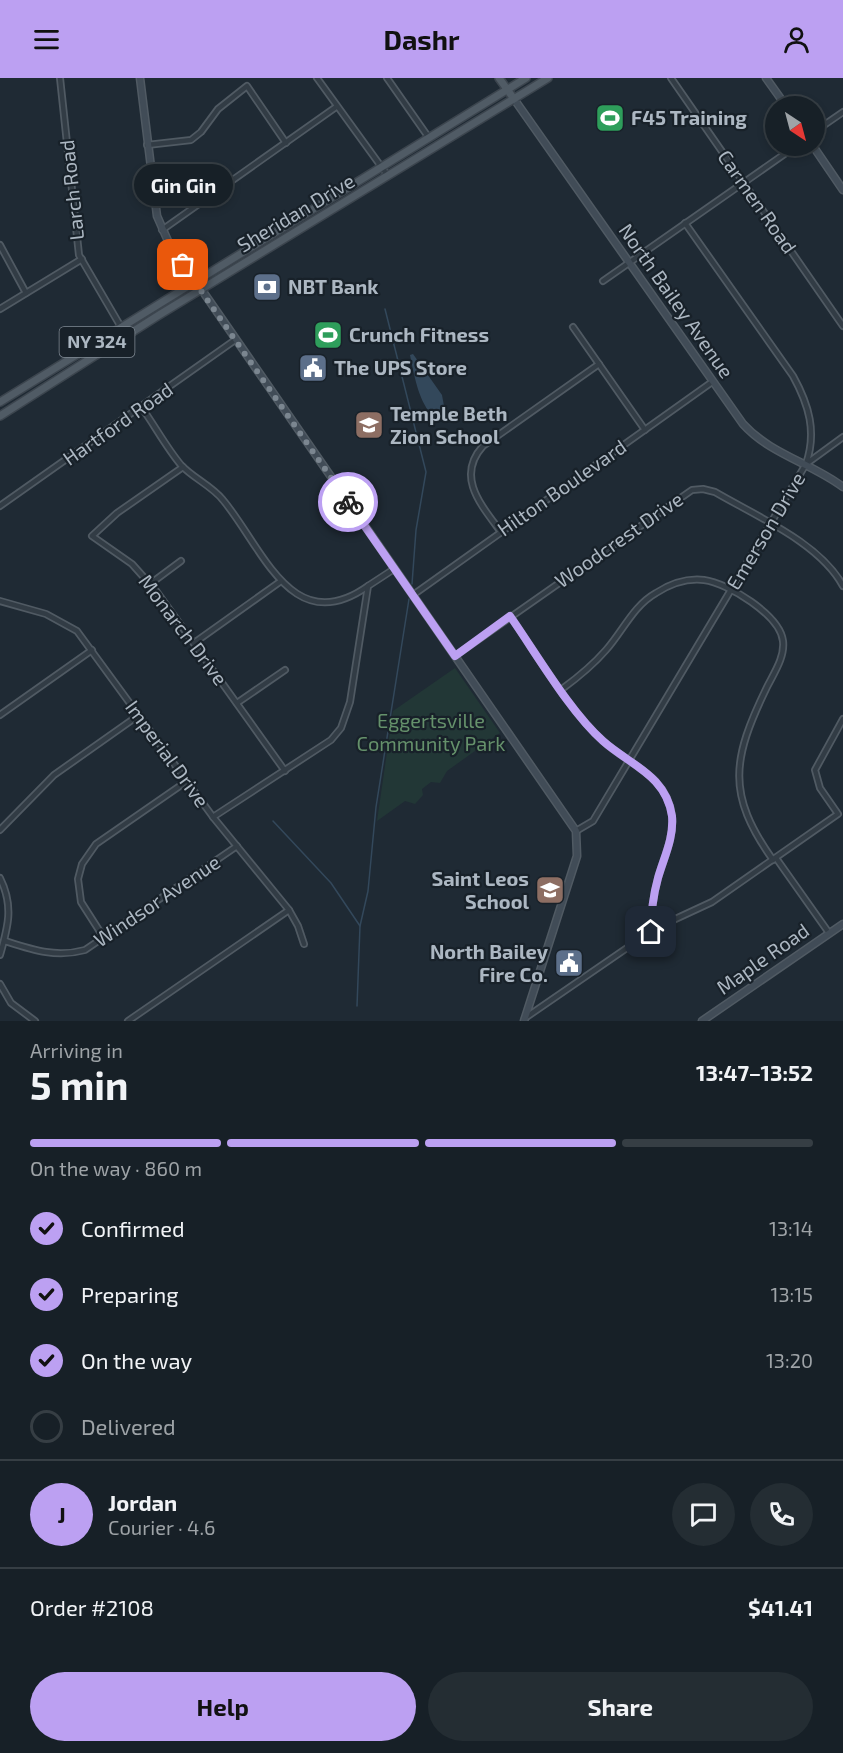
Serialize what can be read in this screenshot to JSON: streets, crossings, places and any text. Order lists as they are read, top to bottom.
{
  "streets": {
    "main road": ["Sheridan Drive", "NY 324"],
    "street": [
      "Larch Road",
      "Carmen Road",
      "North Bailey Avenue",
      "Hartford Road",
      "Hilton Boulevard",
      "Emerson Drive",
      "Woodcrest Drive",
      "Monarch Drive",
      "Imperial Drive",
      "Windsor Avenue",
      "Maple Road"
    ]
  },
  "crossings": [
    ["Larch Road", "Sheridan Drive"],
    ["Sheridan Drive", "North Bailey Avenue"],
    ["North Bailey Avenue", "Hilton Boulevard"],
    ["North Bailey Avenue", "Emerson Drive"],
    ["Emerson Drive", "Woodcrest Drive"],
    ["Imperial Drive", "Windsor Avenue"]
  ],
  "parks": ["Eggertsville Community Park"],
  "places": {
    "sports": ["F45 Training", "Crunch Fitness"],
    "other": ["Gin Gin"],
    "bank": ["NBT Bank"],
    "public building": ["The UPS Store", "North Bailey Fire Co."],
    "school or university": ["Temple Beth Zion School", "Saint Leos School"]
  },
  "north": "bottom right",
  "page": {
    "header": "Dashr",
    "bubble": "Gin Gin",
    "heading": ["5 min", "Arriving in", "13:47–13:52"],
    "panel": [
      "Jordan",
      "Courier · 4.6",
      "Order #2108",
      "$41.41"
    ],
    "bar": "On the way · 860 m",
    "list": [
      ["Confirmed", "13:14"],
      ["Preparing", "13:15"],
      ["On the way", "13:20"],
      "Delivered"
    ],
    "round": "J",
    "buttons": ["Help", "Share"]
  }
}
